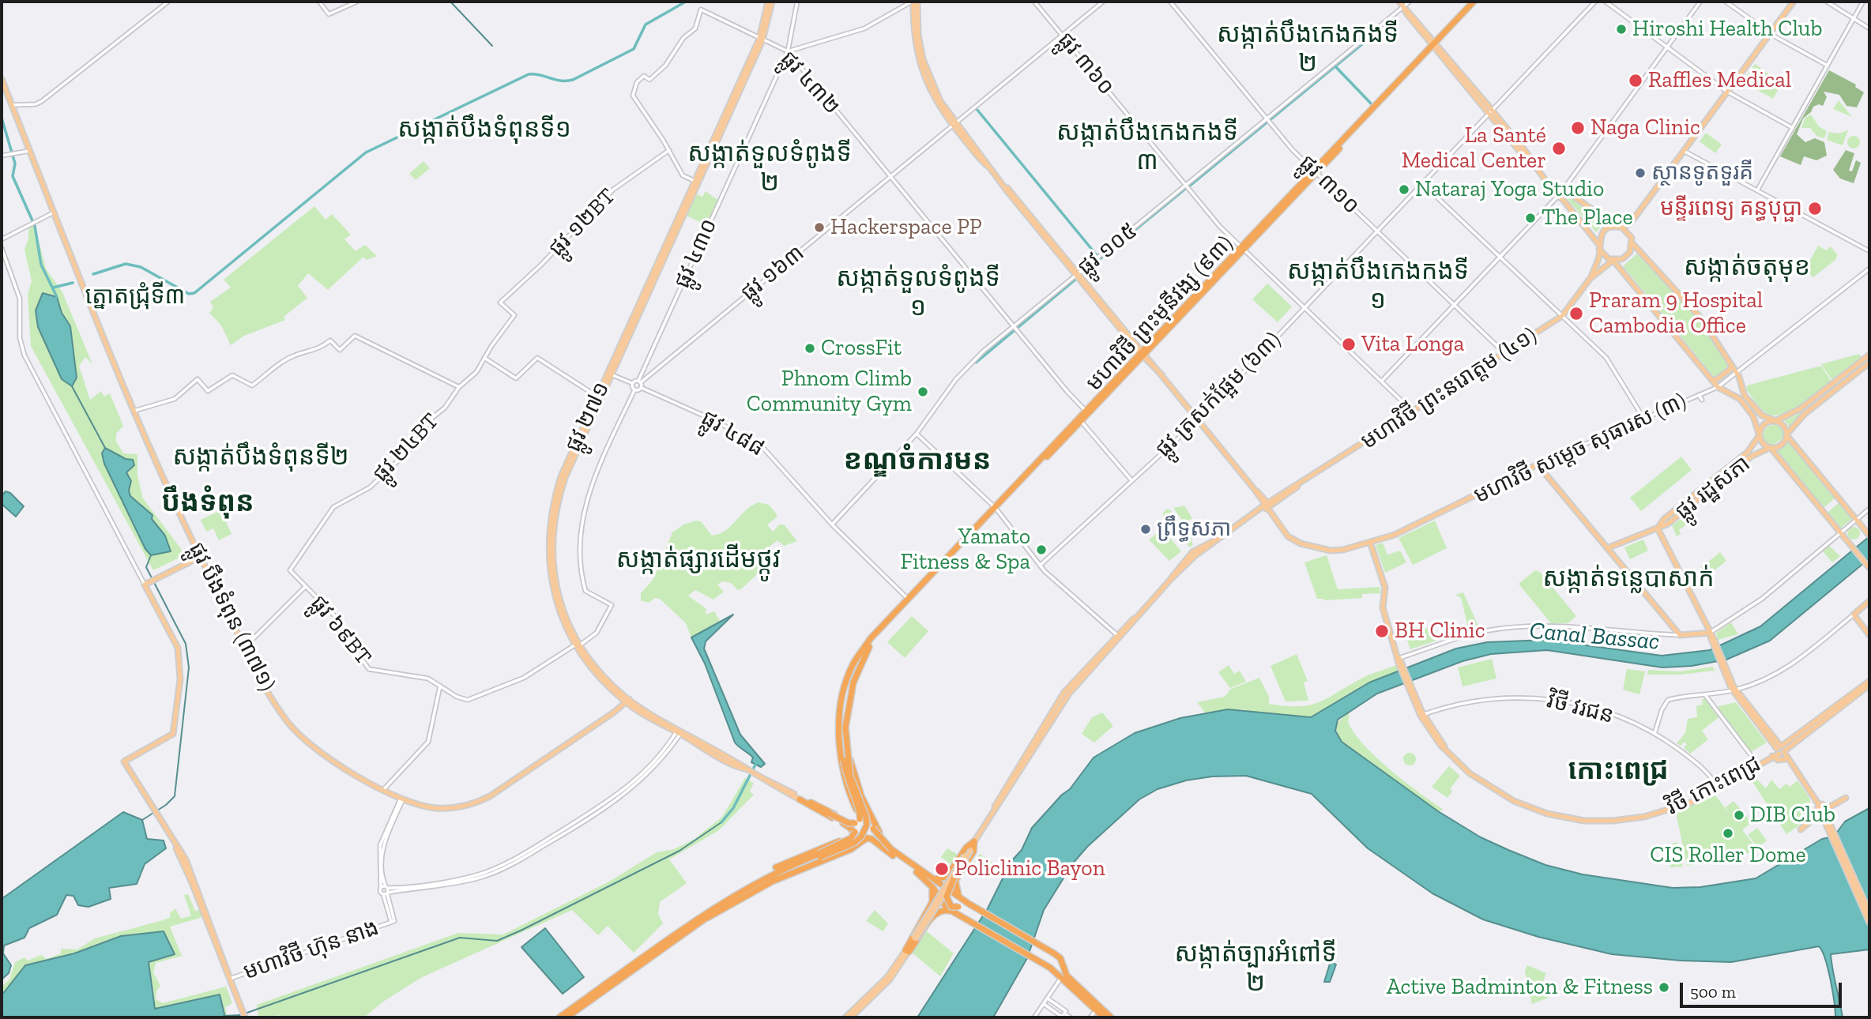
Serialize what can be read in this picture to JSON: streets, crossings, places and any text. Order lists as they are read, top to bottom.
{
  "streets": {
    "highway": ["មហាវិថី ព្រះមុនីវង្ស (៩៣)"],
    "main road": [
      "មហាវិថី ព្រះនរោត្តម (៤១)",
      "ផ្លូវ ២៧១",
      "មហាវិថី សម្តេច សុធារស (៣)",
      "ផ្លូវ រដ្ឋសភា",
      "ផ្លូវ បឹងទំពុន (៣៧១)",
      "វិថី កោះពេជ្រ",
      "មហាវិថី ហ៊ុន នាង"
    ],
    "street": [
      "ផ្លូវ ៣៦០",
      "ផ្លូវ ៤៣២",
      "ផ្លូវ ៣១០",
      "ផ្លូវ ១២BT",
      "ផ្លូវ ១០៥",
      "ផ្លូវ ៤៣០",
      "ផ្លូវ ១៦៣",
      "ផ្លូវ ត្រសក់ផ្អែម (៦៣)",
      "ផ្លូវ ៤៨៨",
      "ផ្លូវ ២៤BT",
      "ផ្លូវ ៦៩BT",
      "វិថី វរជន"
    ]
  },
  "crossings": [
    ["ផ្លូវ ៣៦០", "ផ្លូវ ១០៥"],
    ["ផ្លូវ ៣៦០", "ផ្លូវ ១៦៣"],
    ["ផ្លូវ ៣៦០", "មហាវិថី ព្រះមុនីវង្ស (៩៣)"],
    ["ផ្លូវ ៣៦០", "មហាវិថី ព្រះនរោត្តម (៤១)"],
    ["ផ្លូវ ៣៦០", "ផ្លូវ ត្រសក់ផ្អែម (៦៣)"],
    ["ផ្លូវ ៤៣២", "ផ្លូវ ១២BT"],
    ["ផ្លូវ ៤៣២", "ផ្លូវ ១០៥"],
    ["ផ្លូវ ៤៣២", "ផ្លូវ ៤៣០"],
    ["ផ្លូវ ៤៣២", "ផ្លូវ ១៦៣"],
    ["ផ្លូវ ៤៣២", "មហាវិថី ព្រះមុនីវង្ស (៩៣)"],
    ["ផ្លូវ ៤៣២", "ផ្លូវ ២៧១"],
    ["ផ្លូវ ៣១០", "ផ្លូវ ១០៥"],
    ["ផ្លូវ ៣១០", "មហាវិថី ព្រះមុនីវង្ស (៩៣)"],
    ["ផ្លូវ ៣១០", "មហាវិថី ព្រះនរោត្តម (៤១)"],
    ["ផ្លូវ ៣១០", "ផ្លូវ ត្រសក់ផ្អែម (៦៣)"],
    ["ផ្លូវ ១២BT", "ផ្លូវ ២៤BT"],
    ["ផ្លូវ ១០៥", "ផ្លូវ ៤៨៨"],
    ["ផ្លូវ ១០៥", "មហាវិថី សម្តេច សុធារស (៣)"],
    ["ផ្លូវ ៤៣០", "ផ្លូវ ១៦៣"],
    ["ផ្លូវ ១៦៣", "មហាវិថី សម្តេច សុធារស (៣)"],
    ["មហាវិថី ព្រះមុនីវង្ស (៩៣)", "ផ្លូវ ៤៨៨"],
    ["មហាវិថី ព្រះមុនីវង្ស (៩៣)", "មហាវិថី សម្តេច សុធារស (៣)"],
    ["មហាវិថី ព្រះនរោត្តម (៤១)", "មហាវិថី សម្តេច សុធារស (៣)"],
    ["ផ្លូវ ត្រសក់ផ្អែម (៦៣)", "មហាវិថី សម្តេច សុធារស (៣)"],
    ["ផ្លូវ ២៧១", "ផ្លូវ បឹងទំពុន (៣៧១)"],
    ["ផ្លូវ ២៧១", "ផ្លូវ ៦៩BT"],
    ["ផ្លូវ ២៤BT", "ផ្លូវ ៦៩BT"],
    ["មហាវិថី សម្តេច សុធារស (៣)", "វិថី កោះពេជ្រ"],
    ["វិថី វរជន", "វិថី កោះពេជ្រ"]
  ],
  "districts": [
    "សង្កាត់បឹងកេងកងទី ២",
    "សង្កាត់បឹងទំពុនទី១",
    "សង្កាត់បឹងកេងកងទី ៣",
    "សង្កាត់ទួលទំពូងទី ២",
    "សង្កាត់ចតុមុខ",
    "សង្កាត់បឹងកេងកងទី ១",
    "សង្កាត់ទួលទំពូងទី ១",
    "ត្នោតជ្រុំទី៣",
    "សង្កាត់បឹងទំពុនទី២",
    "ខណ្ឌចំការមន",
    "បឹងទំពុន",
    "សង្កាត់ផ្សារដើមថ្កូវ",
    "សង្កាត់ទន្លេបាសាក់",
    "កោះពេជ្រ",
    "សង្កាត់ច្បារអំពៅទី ២"
  ],
  "water": ["Canal Bassac"],
  "places": [
    "Hiroshi Health Club",
    "Raffles Medical",
    "Naga Clinic",
    "La Santé Medical Center",
    "ស្ថានទូតទួរគី",
    "Nataraj Yoga Studio",
    "មន្ទីរពេទ្យ គន្ធបុប្ផា",
    "The Place",
    "Hackerspace PP",
    "Praram 9 Hospital Cambodia Office",
    "Vita Longa",
    "CrossFit",
    "Phnom Climb Community Gym",
    "ព្រឹទ្ធសភា",
    "Yamato Fitness & Spa",
    "BH Clinic",
    "DIB Club",
    "CIS Roller Dome",
    "Policlinic Bayon",
    "Active Badminton & Fitness"
  ],
  "scale_bar": "500 m"
}
